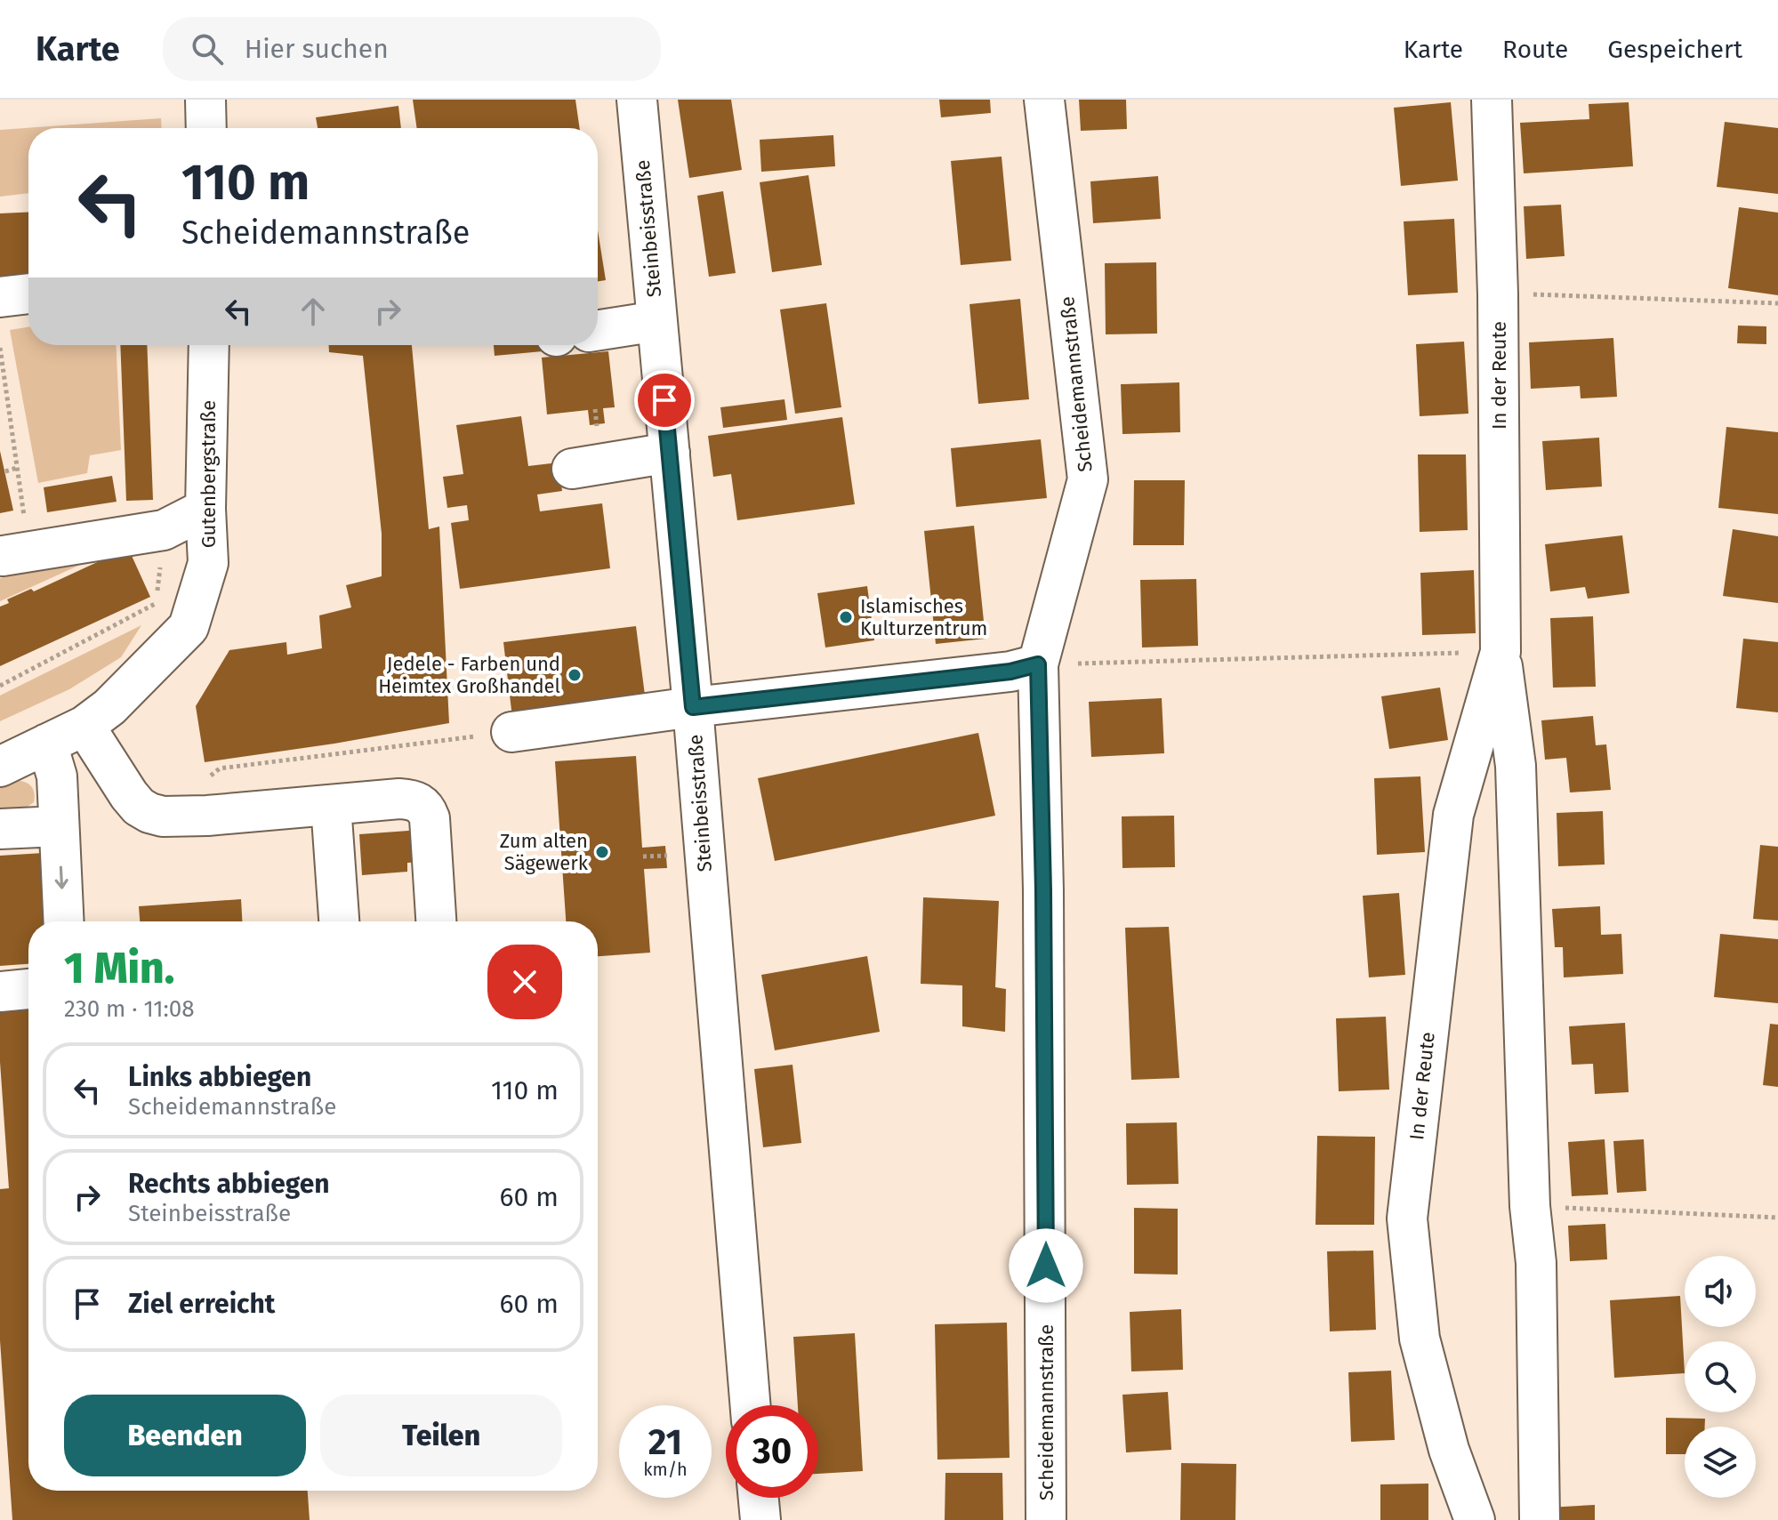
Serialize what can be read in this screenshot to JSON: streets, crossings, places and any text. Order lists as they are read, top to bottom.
{
  "streets": {
    "street": [
      "Steinbeisstraße",
      "In der Reute",
      "Scheidemannstraße",
      "Gutenbergstraße"
    ]
  },
  "places": ["Islamisches Kulturzentrum", "Jedele - Farben und Heimtex Großhandel", "Zum alten Sägewerk"],
  "page": {
    "header": "Karte",
    "search": "Hier suchen",
    "nav": ["Karte", "Route", "Gespeichert"],
    "turn": ["110 m", "Scheidemannstraße"],
    "heading": ["1 Min.", "230 m · 11:08"],
    "list": [
      {
        "name": "Links abbiegen",
        "note": "Scheidemannstraße",
        "value": "110 m"
      },
      {
        "name": "Rechts abbiegen",
        "note": "Steinbeisstraße",
        "value": "60 m"
      },
      {
        "name": "Ziel erreicht",
        "value": "60 m"
      }
    ],
    "buttons": ["Beenden", "Teilen"],
    "speed": "21 km/h",
    "limit": "30"
  }
}
